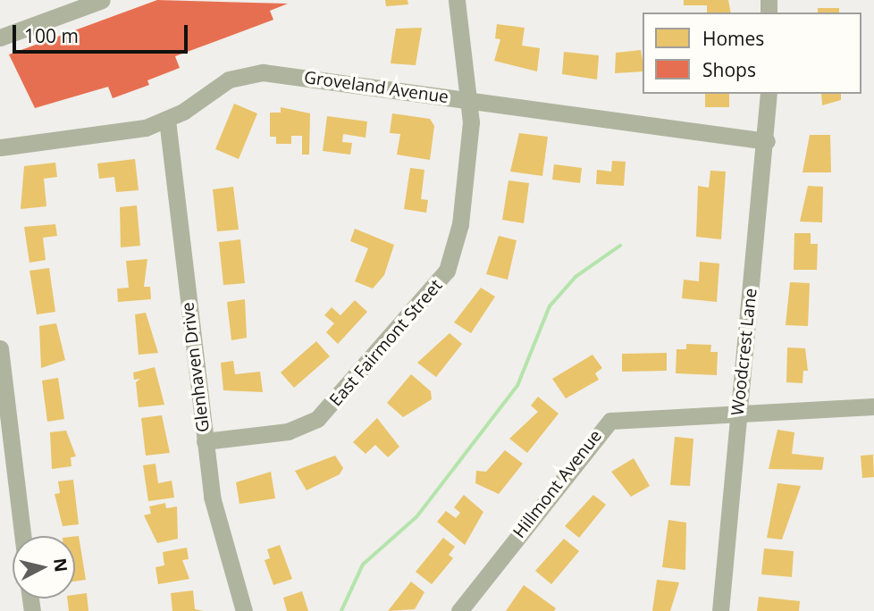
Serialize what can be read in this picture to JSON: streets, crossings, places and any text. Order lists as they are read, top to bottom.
{
  "streets": {
    "street": [
      "Groveland Avenue",
      "East Fairmont Street",
      "Woodcrest Lane",
      "Glenhaven Drive",
      "Hillmont Avenue"
    ]
  },
  "crossings": [
    ["Groveland Avenue", "East Fairmont Street"],
    ["Groveland Avenue", "Woodcrest Lane"],
    ["Groveland Avenue", "Glenhaven Drive"],
    ["East Fairmont Street", "Glenhaven Drive"],
    ["Woodcrest Lane", "Hillmont Avenue"]
  ],
  "legend": ["Homes", "Shops"],
  "scale_bar": "100 m",
  "north": "right"
}
